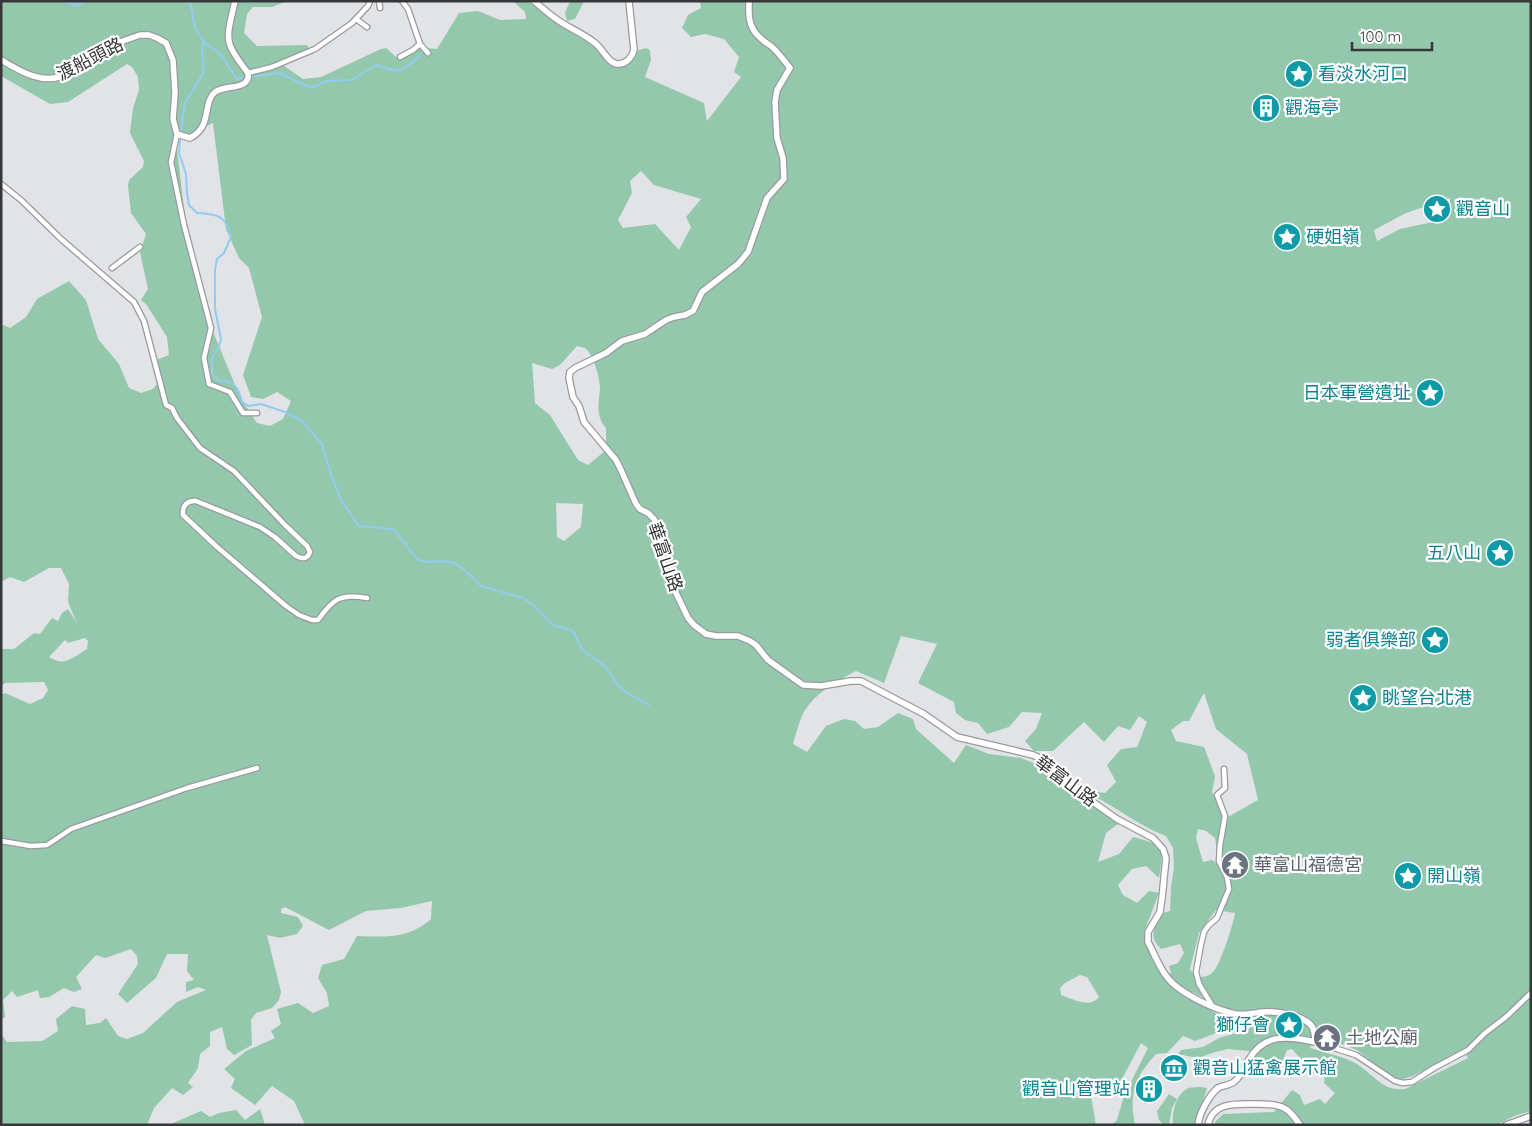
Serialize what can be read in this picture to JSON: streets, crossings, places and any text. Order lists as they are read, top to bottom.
{
  "streets": {
    "street": ["渡船頭路", "華富山路"]
  },
  "places": {
    "place": [
      "看淡水河口",
      "觀音山",
      "硬姐嶺",
      "日本軍營遺址",
      "五八山",
      "弱者俱樂部",
      "眺望台北港",
      "開山嶺",
      "獅仔會"
    ],
    "building": ["觀海亭", "觀音山管理站"],
    "temple": ["華富山福德宮", "土地公廟"],
    "museum": ["觀音山猛禽展示館"]
  },
  "scale_bar": "100 m"
}
